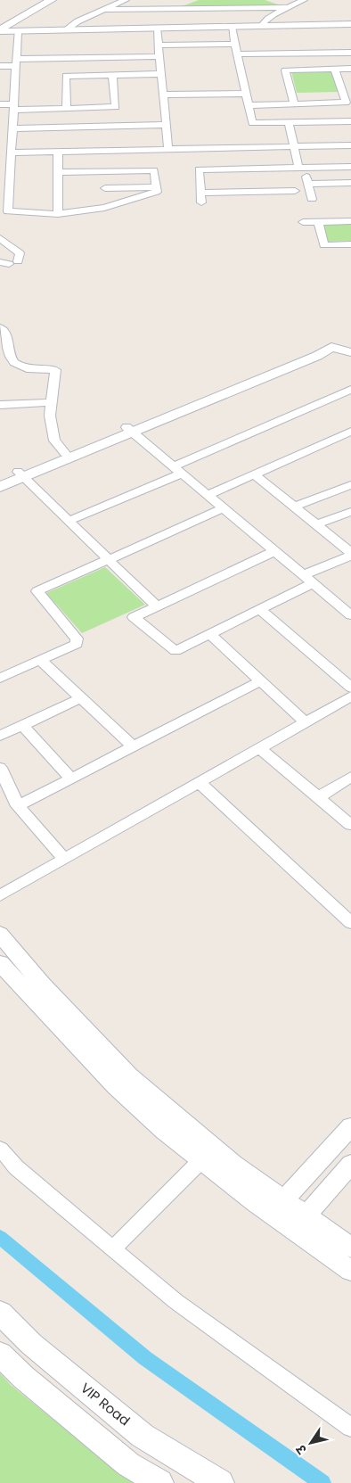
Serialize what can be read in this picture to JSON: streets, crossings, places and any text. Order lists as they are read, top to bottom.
{
  "streets": {
    "main road": ["VIP Road"]
  },
  "north": "bottom left"
}
